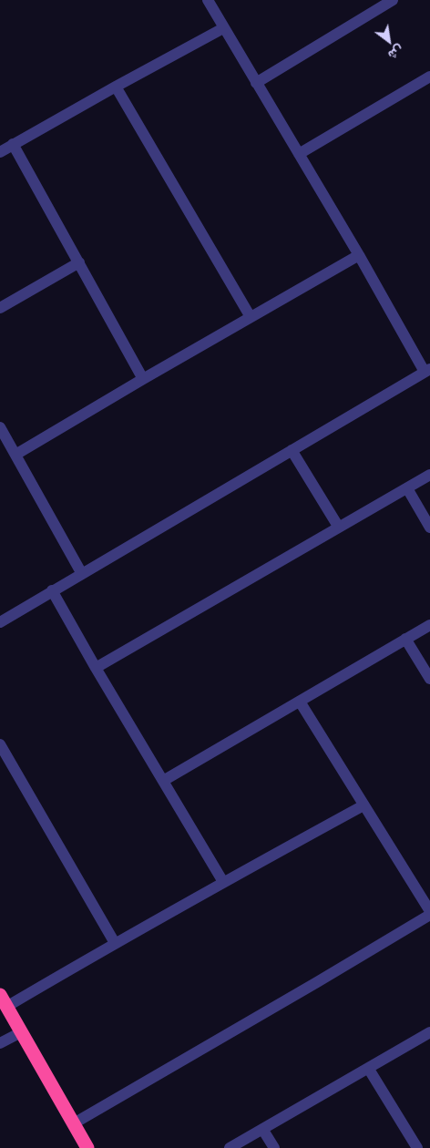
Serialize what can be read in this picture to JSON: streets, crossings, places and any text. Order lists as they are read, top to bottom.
{
  "north": "bottom right"
}
